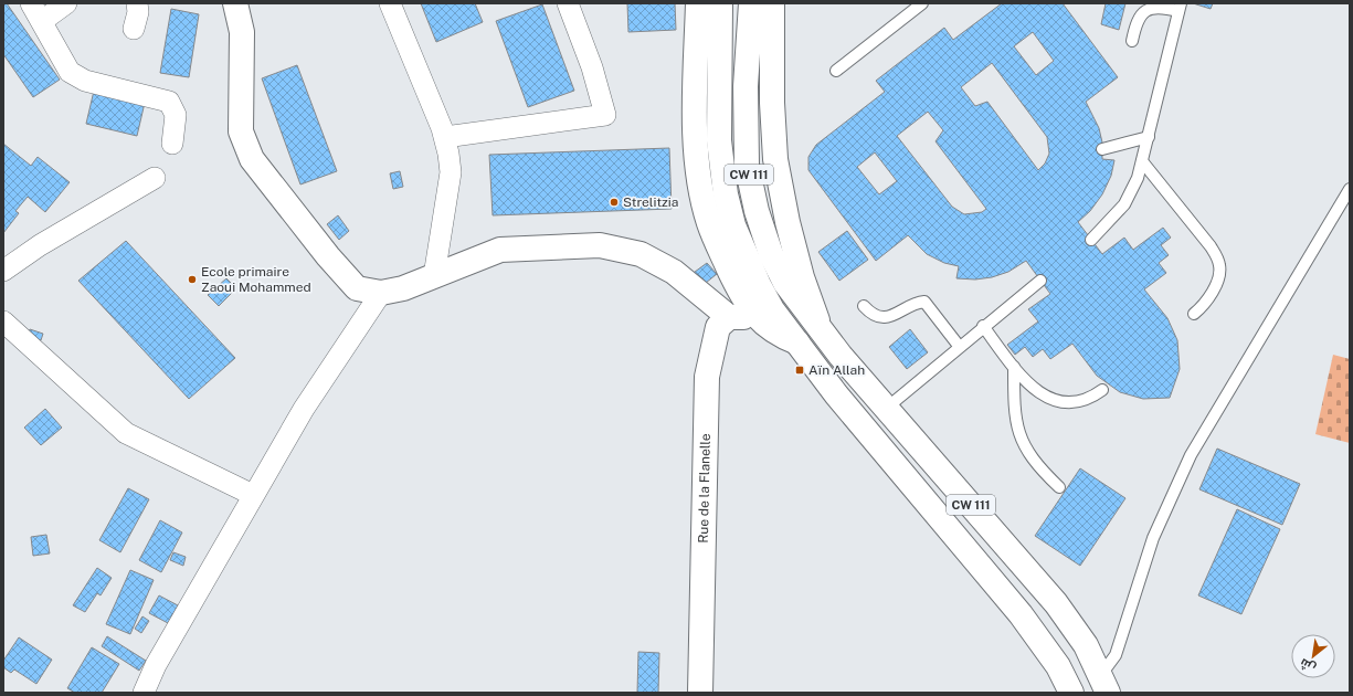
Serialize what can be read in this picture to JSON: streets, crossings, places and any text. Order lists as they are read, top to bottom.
{
  "streets": {
    "main road": ["CW 111", "Rue de la Flanelle"]
  },
  "places": {
    "other": ["Strelitzia", "Ecole primaire Zaoui Mohammed"],
    "transit": ["Aïn Allah"]
  },
  "north": "bottom left"
}
